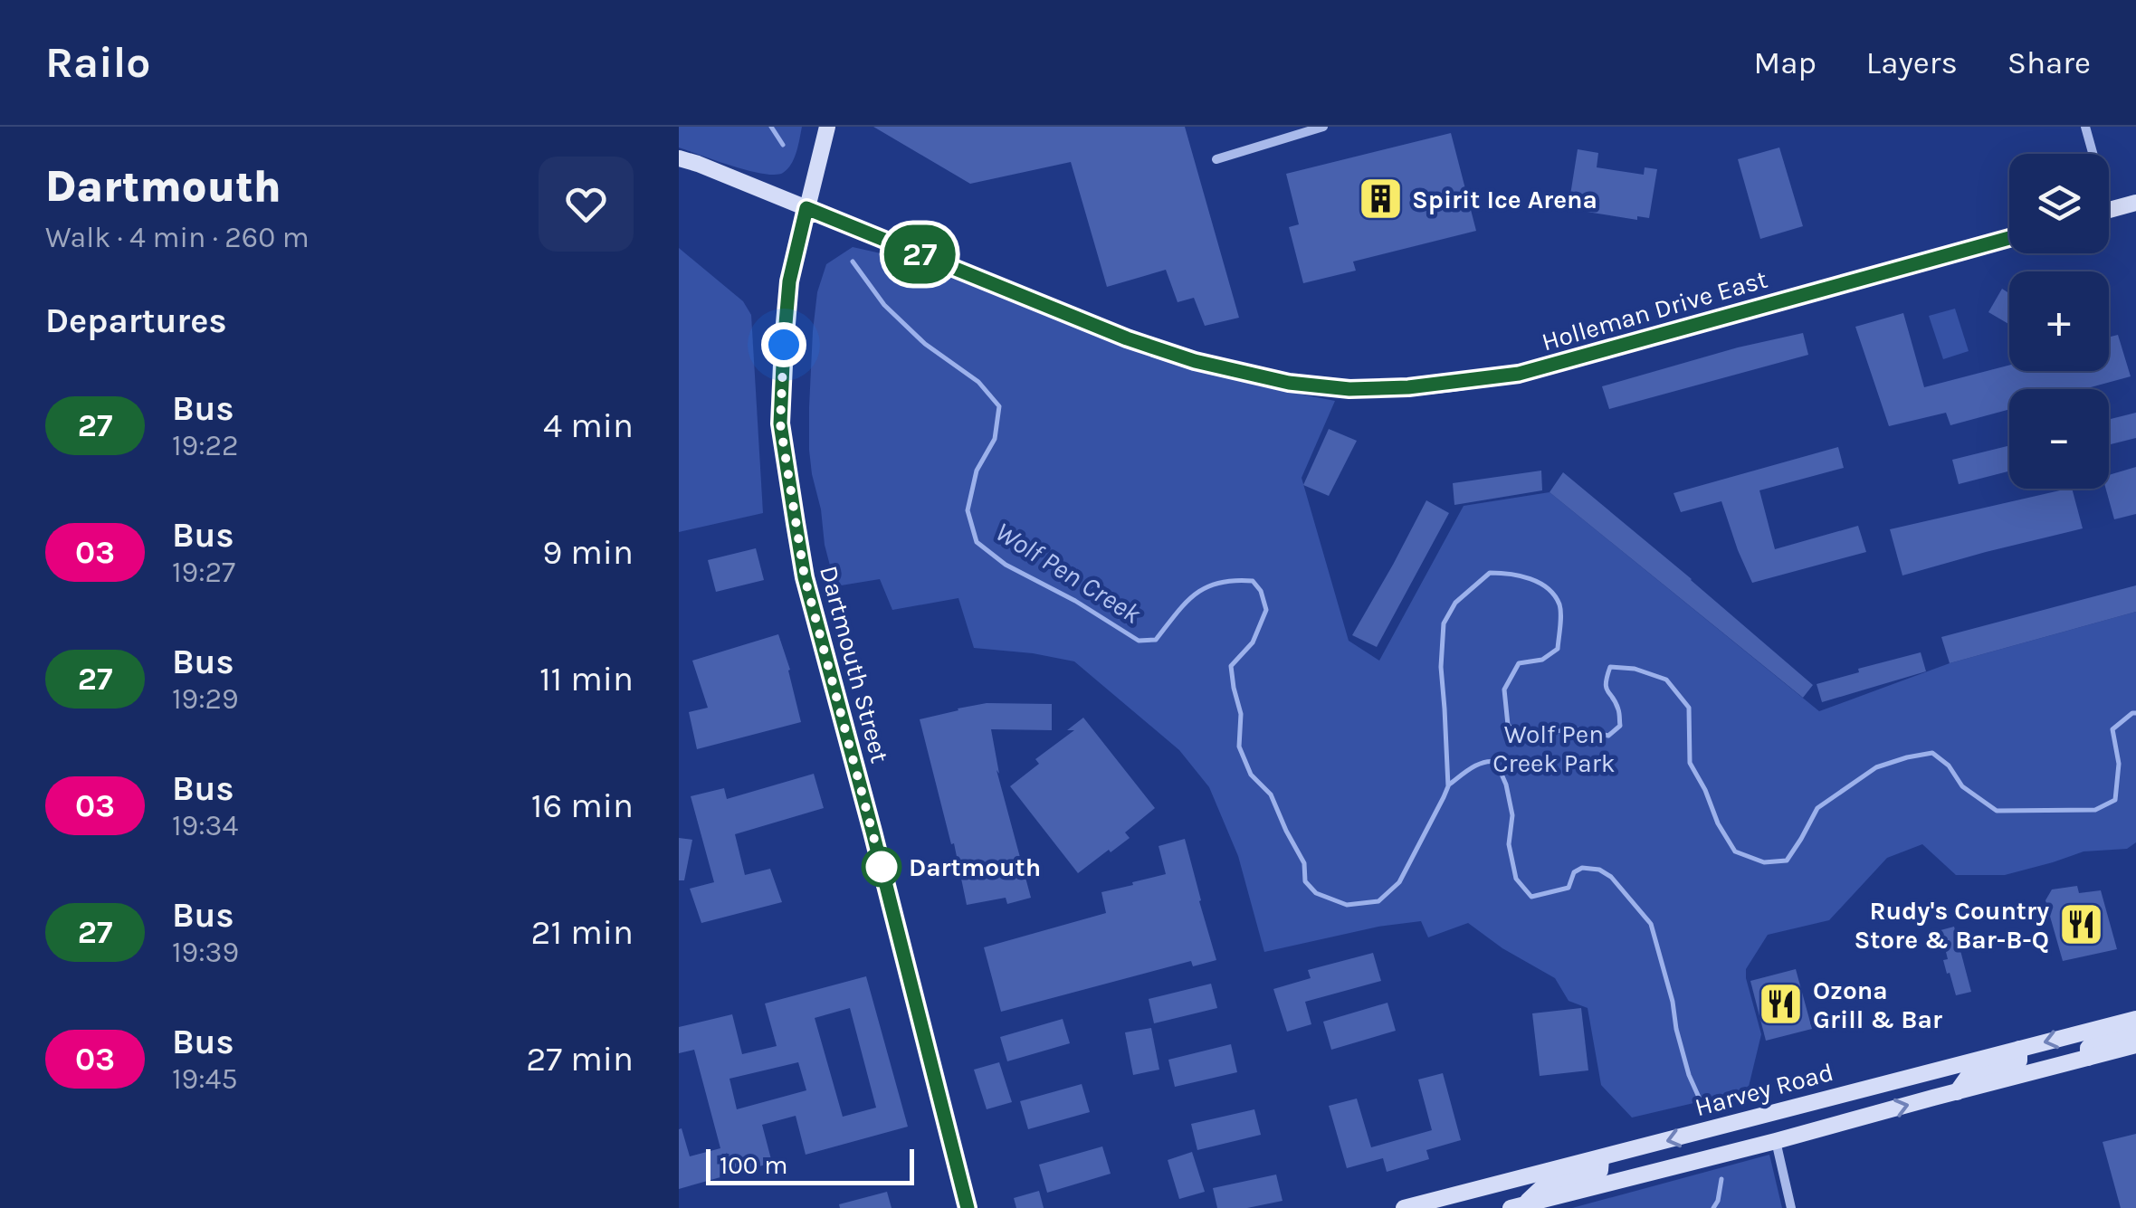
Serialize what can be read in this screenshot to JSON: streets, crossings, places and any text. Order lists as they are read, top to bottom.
{
  "streets": {
    "street": ["Holleman Drive East", "Dartmouth Street", "Harvey Road"]
  },
  "crossings": [
    ["Holleman Drive East", "Dartmouth Street"]
  ],
  "water": ["Wolf Pen Creek"],
  "parks": ["Wolf Pen Creek Park"],
  "places": {
    "building": ["Spirit Ice Arena"],
    "other": ["Dartmouth"],
    "restaurant": ["Rudy's Country Store & Bar-B-Q", "Ozona Grill & Bar"]
  },
  "lines": ["bus line 27"],
  "scale_bar": "100 m",
  "page": {
    "header": "Railo",
    "nav": ["Map", "Layers", "Share"],
    "heading": [
      ["Dartmouth", "Walk · 4 min · 260 m"],
      "Departures"
    ],
    "on_map": "27",
    "map_buttons": ["+", "−"],
    "list": [
      {
        "mark": "27",
        "name": "Bus",
        "note": "19:22",
        "value": "4 min"
      },
      {
        "mark": "03",
        "name": "Bus",
        "note": "19:27",
        "value": "9 min"
      },
      {
        "mark": "27",
        "name": "Bus",
        "note": "19:29",
        "value": "11 min"
      },
      {
        "mark": "03",
        "name": "Bus",
        "note": "19:34",
        "value": "16 min"
      },
      {
        "mark": "27",
        "name": "Bus",
        "note": "19:39",
        "value": "21 min"
      },
      {
        "mark": "03",
        "name": "Bus",
        "note": "19:45",
        "value": "27 min"
      }
    ],
    "scale": "100 m"
  }
}
